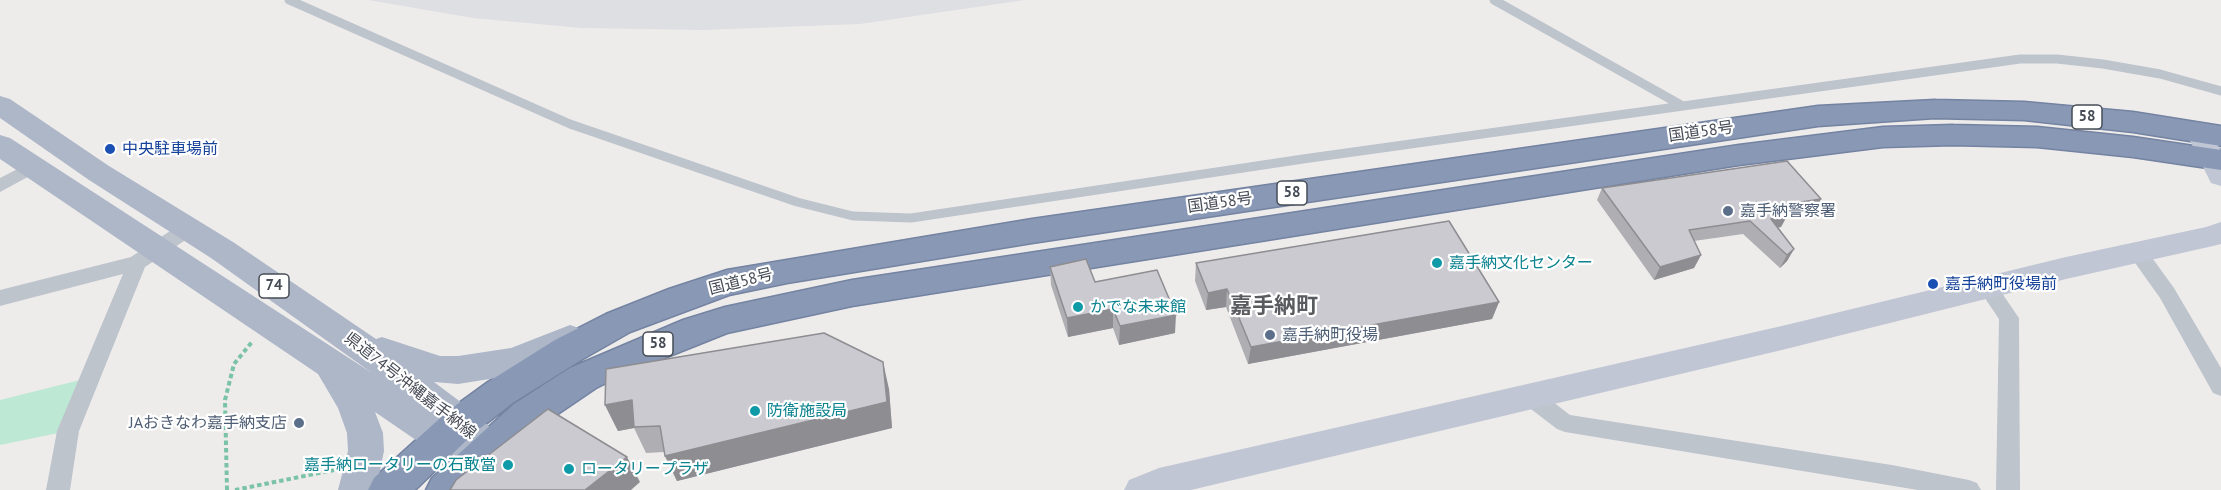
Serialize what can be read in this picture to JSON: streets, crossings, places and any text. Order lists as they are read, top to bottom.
{
  "streets": {
    "highway": ["58", "国道58号"],
    "main road": ["74", "県道74号沖縄嘉手納線"]
  },
  "crossings": [
    ["国道58号", "県道74号沖縄嘉手納線"]
  ],
  "districts": ["嘉手納町"],
  "places": [
    "中央駐車場前",
    "嘉手納警察署",
    "嘉手納文化センター",
    "嘉手納町役場前",
    "かでな未来館",
    "嘉手納町役場",
    "防衛施設局",
    "JAおきなわ嘉手納支店",
    "嘉手納ロータリーの石敢當",
    "ロータリープラザ"
  ]
}
